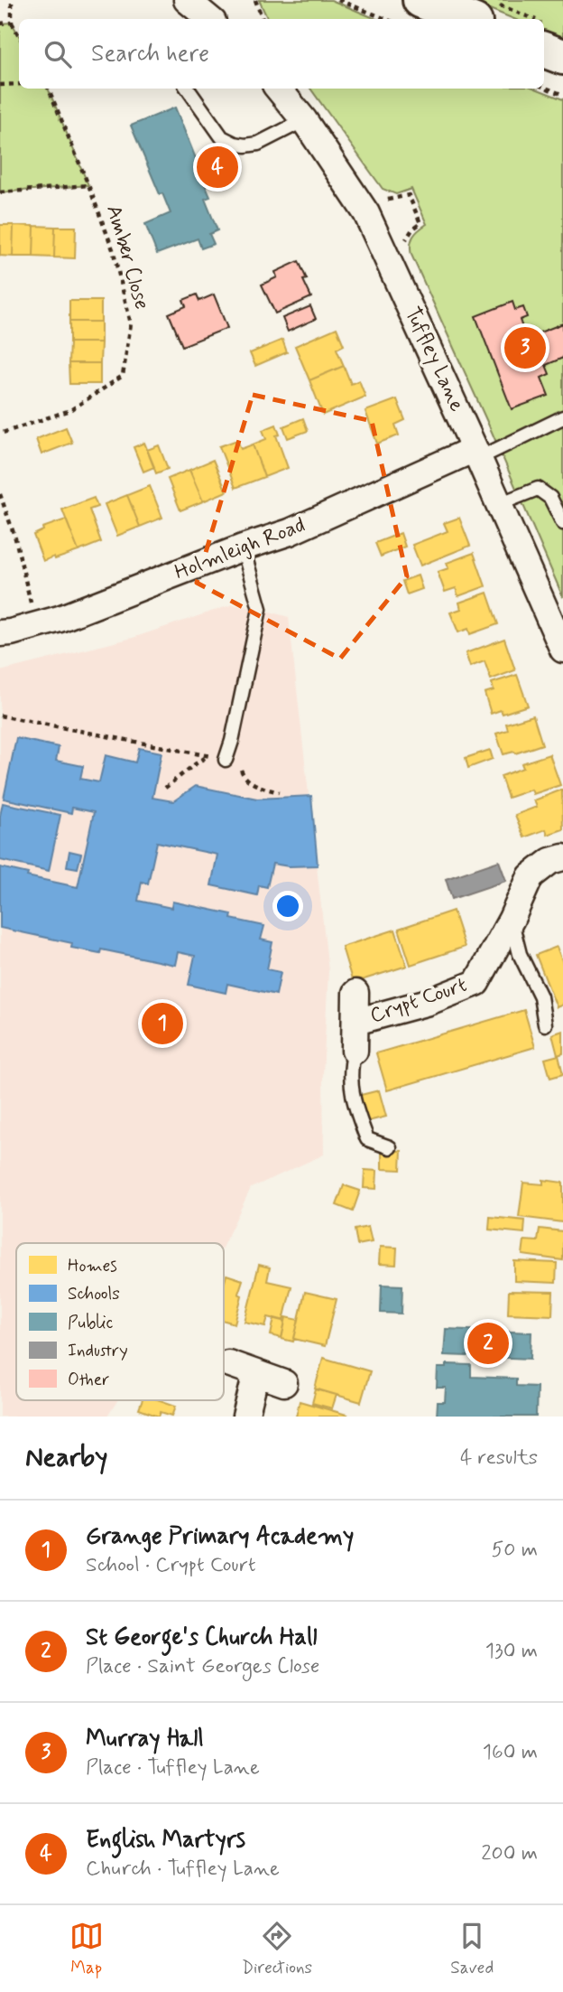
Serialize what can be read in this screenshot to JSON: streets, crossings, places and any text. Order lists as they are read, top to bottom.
{
  "streets": {
    "street": ["Tuffley Lane", "Holmleigh Road", "Crypt Court"],
    "path": ["Amber Close"]
  },
  "crossings": [
    ["Tuffley Lane", "Holmleigh Road"]
  ],
  "legend": [
    "Homes",
    "Schools",
    "Public",
    "Industry",
    "Other"
  ],
  "page": {
    "search": "Search here",
    "pins": [
      "4",
      "3",
      "1",
      "2"
    ],
    "heading": ["Nearby", "4 results"],
    "list": [
      {
        "mark": "1",
        "name": "Grange Primary Academy",
        "note": "School · Crypt Court",
        "value": "50 m"
      },
      {
        "mark": "2",
        "name": "St George's Church Hall",
        "note": "Place · Saint Georges Close",
        "value": "130 m"
      },
      {
        "mark": "3",
        "name": "Murray Hall",
        "note": "Place · Tuffley Lane",
        "value": "160 m"
      },
      {
        "mark": "4",
        "name": "English Martyrs",
        "note": "Church · Tuffley Lane",
        "value": "200 m"
      }
    ],
    "nav": ["Map", "Directions", "Saved"]
  }
}
